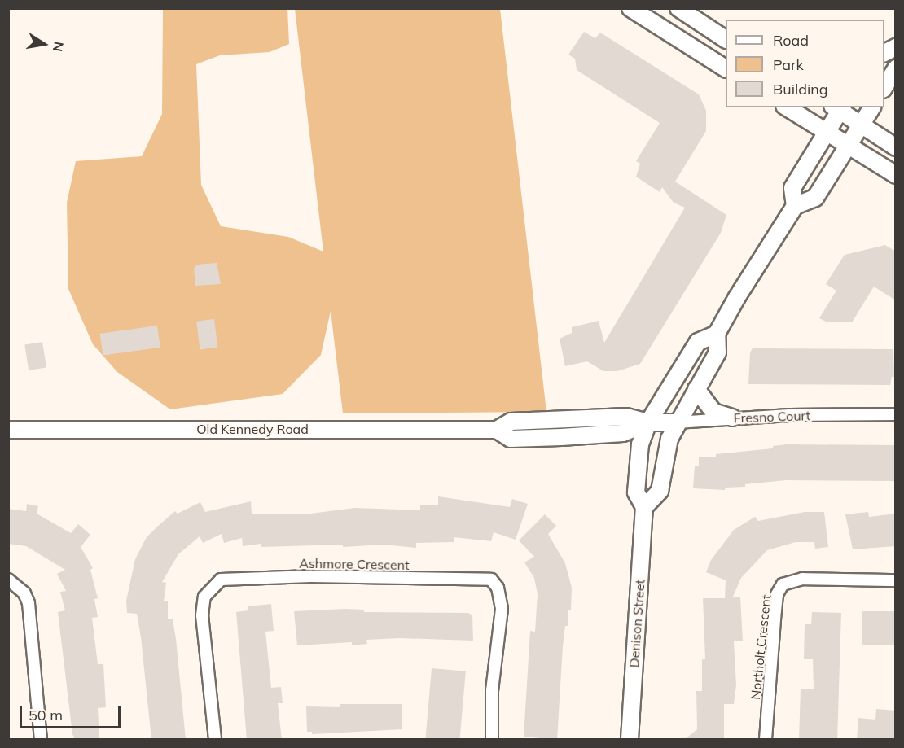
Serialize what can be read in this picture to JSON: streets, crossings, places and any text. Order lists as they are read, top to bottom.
{
  "streets": {
    "street": [
      "Fresno Court",
      "Old Kennedy Road",
      "Ashmore Crescent",
      "Denison Street",
      "Northolt Crescent"
    ]
  },
  "crossings": [
    ["Fresno Court", "Old Kennedy Road"],
    ["Fresno Court", "Denison Street"],
    ["Old Kennedy Road", "Denison Street"]
  ],
  "legend": ["Road", "Park", "Building"],
  "scale_bar": "50 m",
  "north": "right"
}
